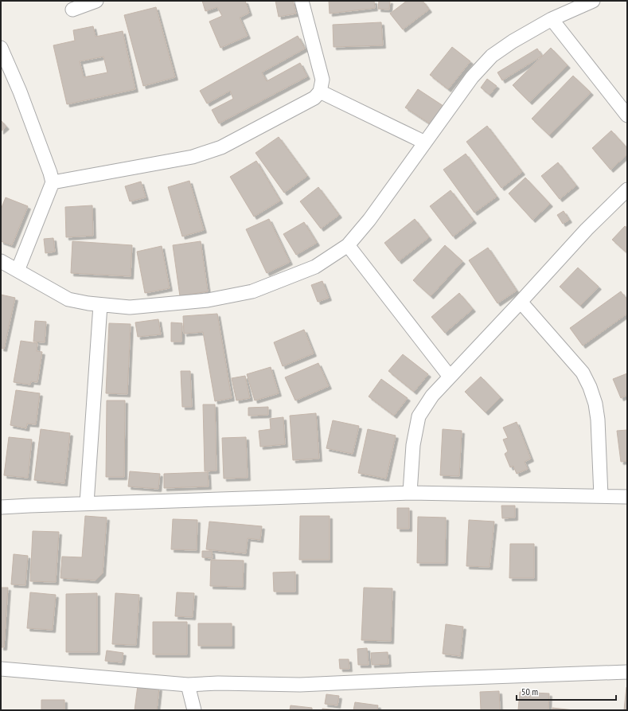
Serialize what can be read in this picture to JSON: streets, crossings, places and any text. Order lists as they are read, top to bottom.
{
  "scale_bar": "50 m"
}
